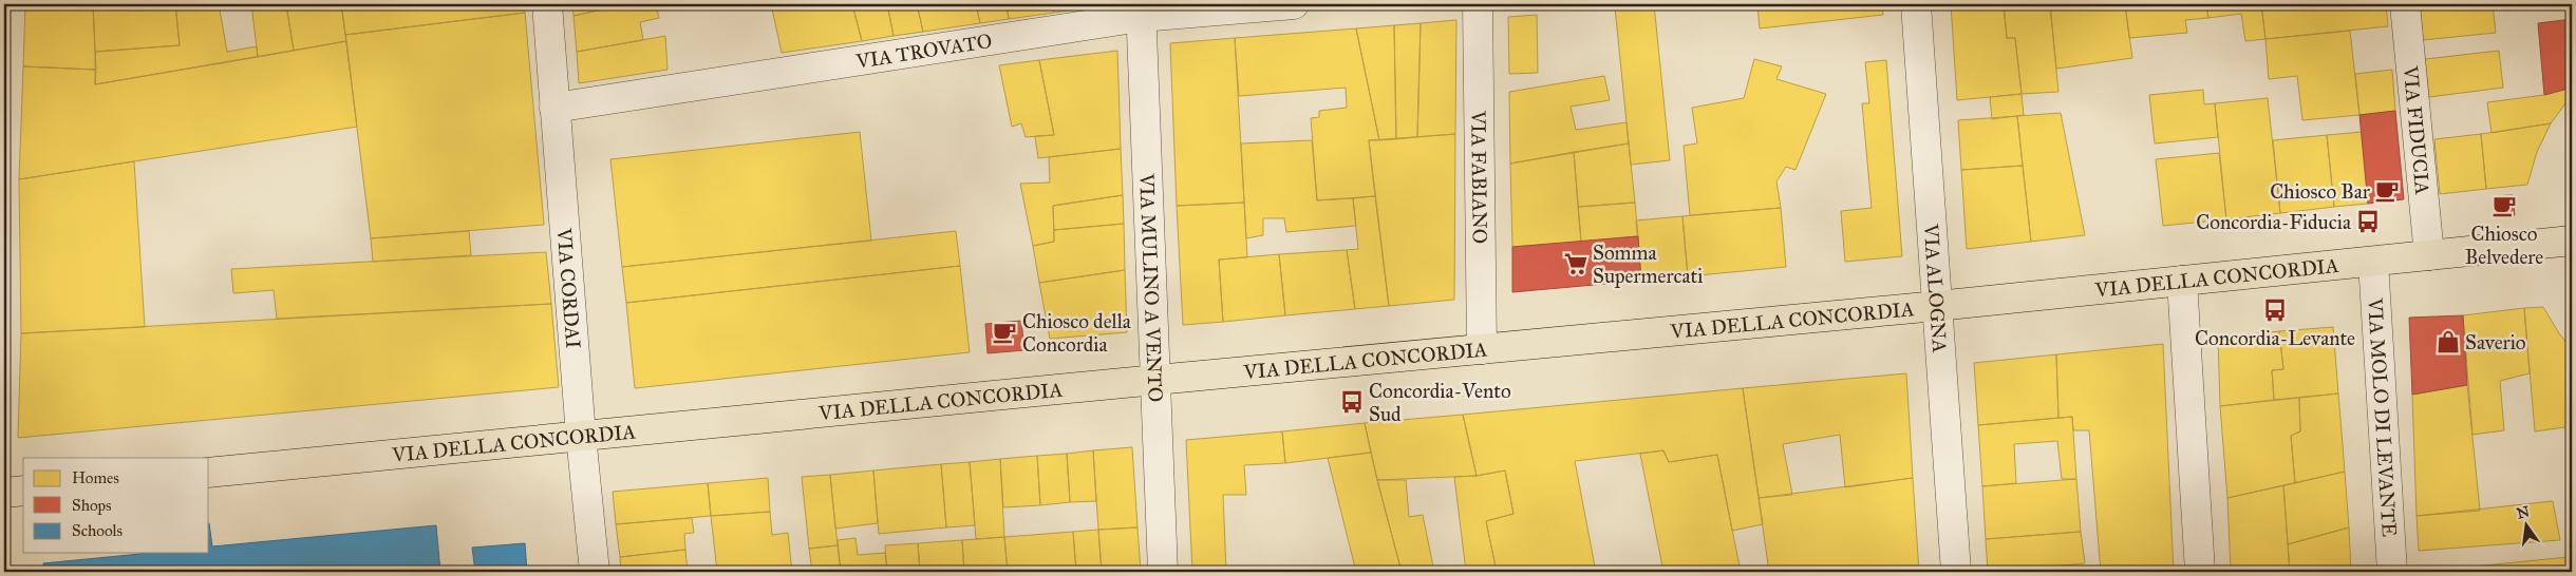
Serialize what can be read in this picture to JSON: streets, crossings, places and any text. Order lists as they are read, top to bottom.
{
  "streets": {
    "main road": ["VIA DELLA CONCORDIA"],
    "street": [
      "VIA TROVATO",
      "VIA FIDUCIA",
      "VIA FABIANO",
      "VIA CORDAI",
      "VIA MULINO A VENTO",
      "VIA ALOGNA",
      "VIA MOLO DI LEVANTE"
    ]
  },
  "crossings": [
    ["VIA TROVATO", "VIA CORDAI"],
    ["VIA TROVATO", "VIA MULINO A VENTO"],
    ["VIA FIDUCIA", "VIA DELLA CONCORDIA"],
    ["VIA FABIANO", "VIA DELLA CONCORDIA"],
    ["VIA DELLA CONCORDIA", "VIA CORDAI"],
    ["VIA DELLA CONCORDIA", "VIA MULINO A VENTO"],
    ["VIA DELLA CONCORDIA", "VIA ALOGNA"],
    ["VIA DELLA CONCORDIA", "VIA MOLO DI LEVANTE"]
  ],
  "places": {
    "cafe": ["Chiosco Bar", "Chiosco Belvedere", "Chiosco della Concordia"],
    "bus stop": ["Concordia-Fiducia", "Concordia-Levante", "Concordia-Vento Sud"],
    "supermarket": ["Somma Supermercati"],
    "shop": ["Saverio"]
  },
  "legend": ["Homes", "Shops", "Schools"],
  "north": "top"
}
